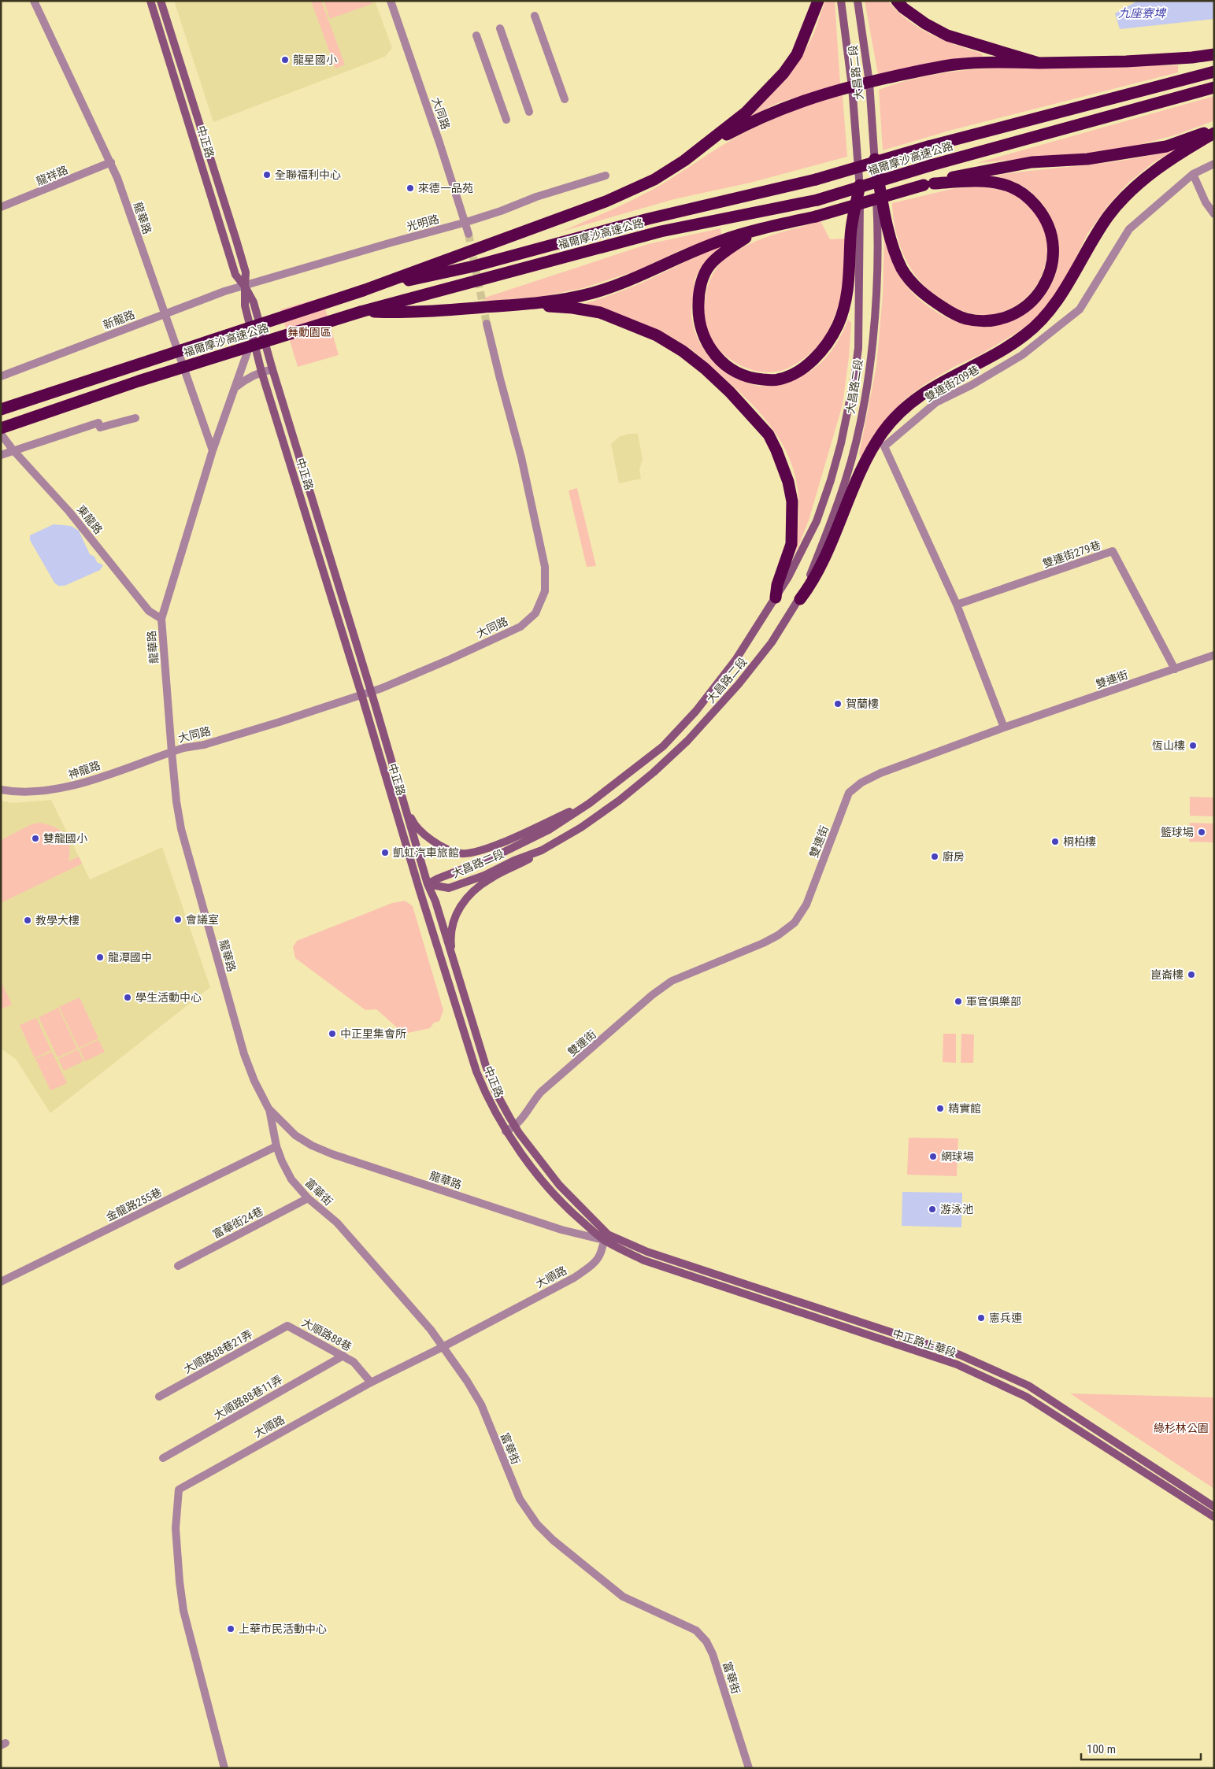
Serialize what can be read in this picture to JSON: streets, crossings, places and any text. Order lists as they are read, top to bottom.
{
  "streets": {
    "highway": ["福爾摩沙高速公路"],
    "main road": ["大昌路二段", "中正路", "中正路上華段"],
    "street": [
      "大同路",
      "龍祥路",
      "龍華路",
      "光明路",
      "新龍路",
      "雙連街209巷",
      "東龍路",
      "雙連街279巷",
      "雙連街",
      "神龍路",
      "富華街",
      "金龍路255巷",
      "富華街24巷",
      "大順路",
      "大順路88巷",
      "大順路88巷21弄",
      "大順路88巷11弄"
    ]
  },
  "crossings": [
    ["大昌路二段", "中正路"],
    ["大同路", "中正路"],
    ["大同路", "龍華路"],
    ["大同路", "光明路"],
    ["大同路", "神龍路"],
    ["中正路", "龍華路"],
    ["中正路", "光明路"],
    ["中正路", "新龍路"],
    ["中正路", "雙連街"],
    ["中正路", "大順路"],
    ["中正路", "中正路上華段"],
    ["龍祥路", "龍華路"],
    ["龍華路", "新龍路"],
    ["龍華路", "東龍路"],
    ["龍華路", "神龍路"],
    ["龍華路", "富華街"],
    ["龍華路", "大順路"],
    ["龍華路", "中正路上華段"],
    ["光明路", "新龍路"],
    ["雙連街209巷", "雙連街279巷"],
    ["雙連街209巷", "雙連街"],
    ["雙連街279巷", "雙連街"],
    ["富華街", "金龍路255巷"],
    ["富華街", "富華街24巷"],
    ["富華街", "大順路"],
    ["大順路", "大順路88巷"],
    ["大順路", "中正路上華段"],
    ["大順路88巷", "大順路88巷21弄"],
    ["大順路88巷", "大順路88巷11弄"]
  ],
  "water": ["九座寮埤"],
  "parks": ["舞動園區", "綠杉林公園"],
  "places": [
    "龍星國小",
    "全聯福利中心",
    "來德一品苑",
    "賀蘭樓",
    "恆山樓",
    "籃球場",
    "雙龍國小",
    "桐柏樓",
    "凱虹汽車旅館",
    "廚房",
    "會議室",
    "教學大樓",
    "龍潭國中",
    "崑崙樓",
    "學生活動中心",
    "軍官俱樂部",
    "中正里集會所",
    "精實館",
    "網球場",
    "游泳池",
    "憲兵連",
    "上華市民活動中心"
  ],
  "scale_bar": "100 m"
}
